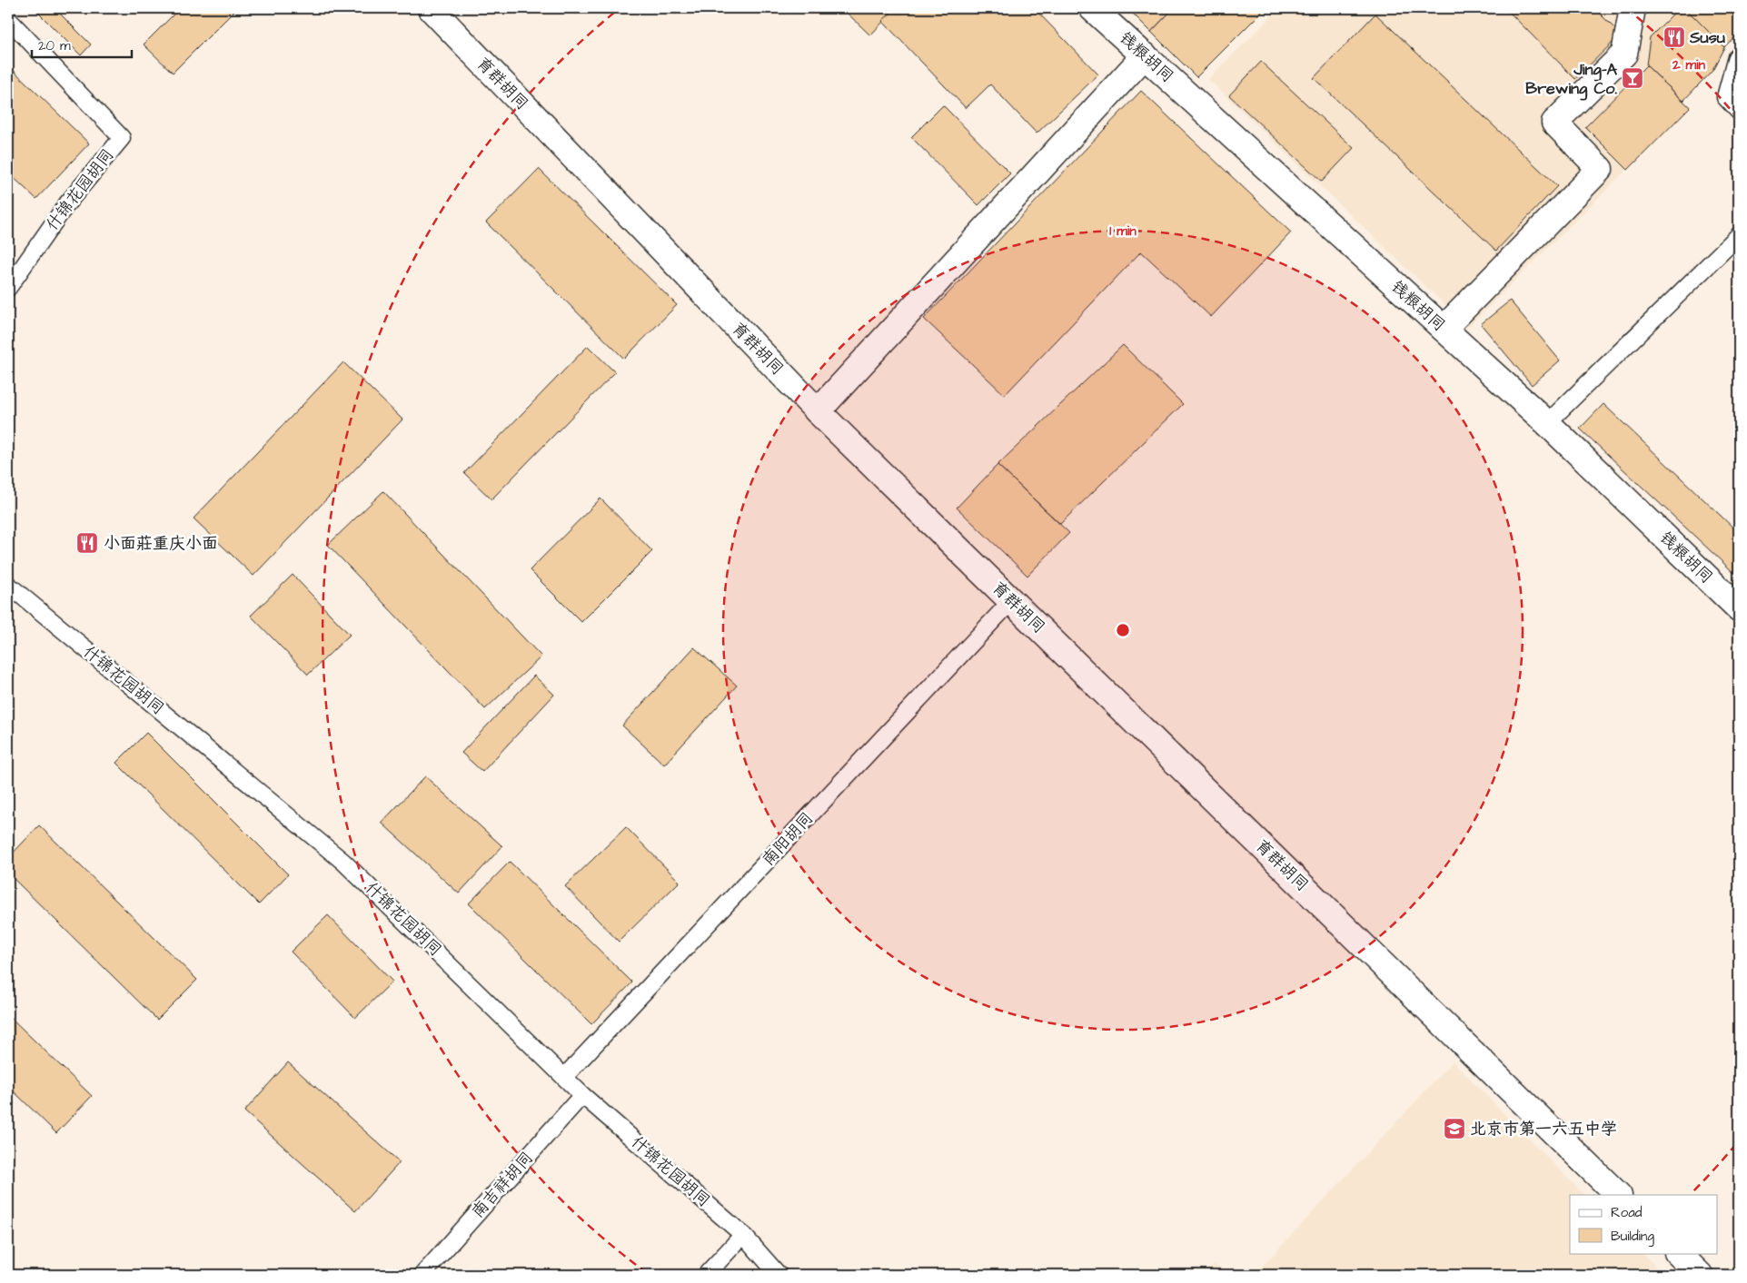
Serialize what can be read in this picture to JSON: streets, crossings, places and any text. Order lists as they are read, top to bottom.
{
  "streets": {
    "street": ["钱粮胡同", "育群胡同"],
    "lane": ["什锦花园胡同", "南阳胡同", "南吉祥胡同"]
  },
  "crossings": [
    ["育群胡同", "南阳胡同"],
    ["什锦花园胡同", "南阳胡同"],
    ["什锦花园胡同", "南吉祥胡同"]
  ],
  "places": {
    "restaurant": ["Susu", "小面莊重庆小面"],
    "bar": ["Jing-A Brewing Co."],
    "school or university": ["北京市第一六五中学"]
  },
  "legend": ["Road", "Building"],
  "scale_bar": "20 m",
  "rings": ["2 min", "1 min"]
}
